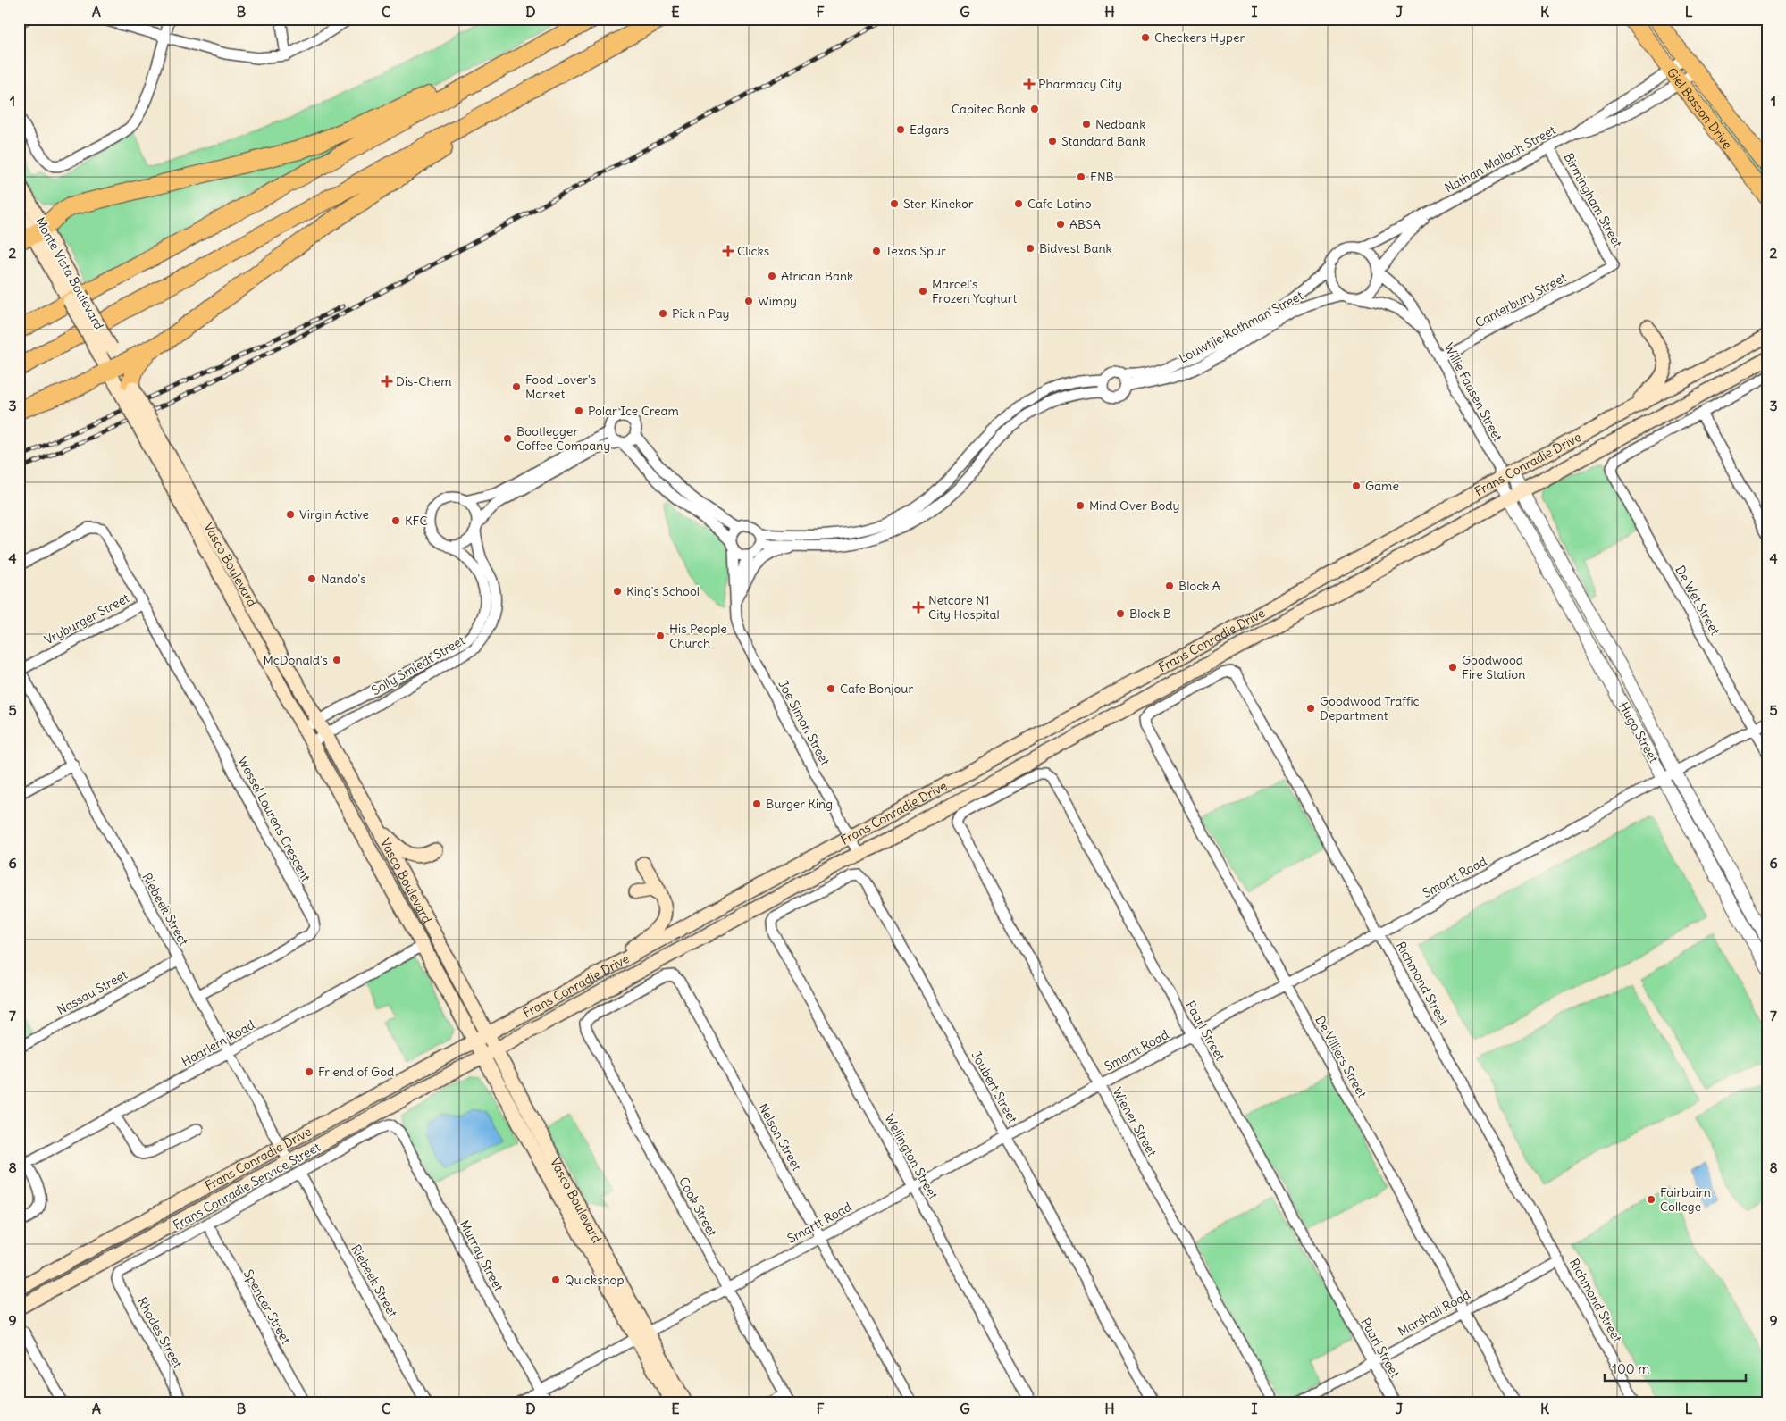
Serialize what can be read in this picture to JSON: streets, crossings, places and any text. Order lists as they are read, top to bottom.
{
  "streets": {
    "main road": [
      "Giel Basson Drive",
      "Monte Vista Boulevard",
      "Frans Conradie Drive",
      "Vasco Boulevard"
    ],
    "street": [
      "Nathan Mallach Street",
      "Birmingham Street",
      "Canterbury Street",
      "Louwtjie Rothman Street",
      "Willie Faasen Street",
      "De Wet Street",
      "Vryburger Street",
      "Solly Smiedt Street",
      "Joe Simon Street",
      "Hugo Street",
      "Wessel Lourens Crescent",
      "Smartt Road",
      "Riebeek Street",
      "Richmond Street",
      "Nassau Street",
      "Paarl Street",
      "Haarlem Road",
      "De Villiers Street",
      "Joubert Street",
      "Wiener Street",
      "Nelson Street",
      "Wellington Street",
      "Frans Conradie Service Street",
      "Cook Street",
      "Murray Street",
      "Spencer Street",
      "Marshall Road",
      "Rhodes Street"
    ]
  },
  "crossings": [
    ["Giel Basson Drive", "Nathan Mallach Street"],
    ["Nathan Mallach Street", "Birmingham Street"],
    ["Nathan Mallach Street", "Louwtjie Rothman Street"],
    ["Nathan Mallach Street", "Willie Faasen Street"],
    ["Birmingham Street", "Canterbury Street"],
    ["Monte Vista Boulevard", "Vasco Boulevard"],
    ["Canterbury Street", "Willie Faasen Street"],
    ["Louwtjie Rothman Street", "Willie Faasen Street"],
    ["Louwtjie Rothman Street", "Joe Simon Street"],
    ["Willie Faasen Street", "Frans Conradie Drive"],
    ["Willie Faasen Street", "Hugo Street"],
    ["Frans Conradie Drive", "Vasco Boulevard"],
    ["Frans Conradie Drive", "Joe Simon Street"],
    ["Frans Conradie Drive", "Hugo Street"],
    ["Frans Conradie Drive", "Riebeek Street"],
    ["Vasco Boulevard", "Solly Smiedt Street"],
    ["Vasco Boulevard", "Smartt Road"],
    ["Vasco Boulevard", "Haarlem Road"],
    ["De Wet Street", "Smartt Road"],
    ["Vryburger Street", "Wessel Lourens Crescent"],
    ["Vryburger Street", "Riebeek Street"],
    ["Hugo Street", "Smartt Road"],
    ["Wessel Lourens Crescent", "Riebeek Street"],
    ["Smartt Road", "Richmond Street"],
    ["Smartt Road", "Paarl Street"],
    ["Smartt Road", "De Villiers Street"],
    ["Smartt Road", "Joubert Street"],
    ["Smartt Road", "Wiener Street"],
    ["Smartt Road", "Nelson Street"],
    ["Smartt Road", "Wellington Street"],
    ["Smartt Road", "Cook Street"],
    ["Smartt Road", "Murray Street"],
    ["Riebeek Street", "Nassau Street"],
    ["Riebeek Street", "Haarlem Road"],
    ["Riebeek Street", "Frans Conradie Service Street"],
    ["Richmond Street", "De Villiers Street"],
    ["Richmond Street", "Marshall Road"],
    ["Paarl Street", "Wiener Street"],
    ["Paarl Street", "Marshall Road"],
    ["De Villiers Street", "Marshall Road"],
    ["Joubert Street", "Wellington Street"],
    ["Nelson Street", "Cook Street"],
    ["Frans Conradie Service Street", "Murray Street"],
    ["Frans Conradie Service Street", "Spencer Street"],
    ["Frans Conradie Service Street", "Rhodes Street"]
  ],
  "places": {
    "other": [
      "Checkers Hyper",
      "Capitec Bank",
      "Nedbank",
      "Edgars",
      "Standard Bank",
      "FNB",
      "Ster-Kinekor",
      "Cafe Latino",
      "ABSA",
      "Bidvest Bank",
      "Texas Spur",
      "African Bank",
      "Marcel's Frozen Yoghurt",
      "Wimpy",
      "Pick n Pay",
      "Food Lover's Market",
      "Polar Ice Cream",
      "Bootlegger Coffee Company",
      "Game",
      "Mind Over Body",
      "Virgin Active",
      "KFC",
      "Nando's",
      "Block A",
      "King's School",
      "Block B",
      "His People Church",
      "McDonald's",
      "Goodwood Fire Station",
      "Cafe Bonjour",
      "Goodwood Traffic Department",
      "Burger King",
      "Friend of God",
      "Fairbairn College",
      "Quickshop"
    ],
    "health": [
      "Pharmacy City",
      "Clicks",
      "Dis-Chem",
      "Netcare N1 City Hospital"
    ]
  },
  "scale_bar": "100 m",
  "grid": {
    "columns": [
      "A",
      "B",
      "C",
      "D",
      "E",
      "F",
      "G",
      "H",
      "I",
      "J",
      "K",
      "L"
    ],
    "rows": [
      "1",
      "2",
      "3",
      "4",
      "5",
      "6",
      "7",
      "8",
      "9"
    ]
  }
}
